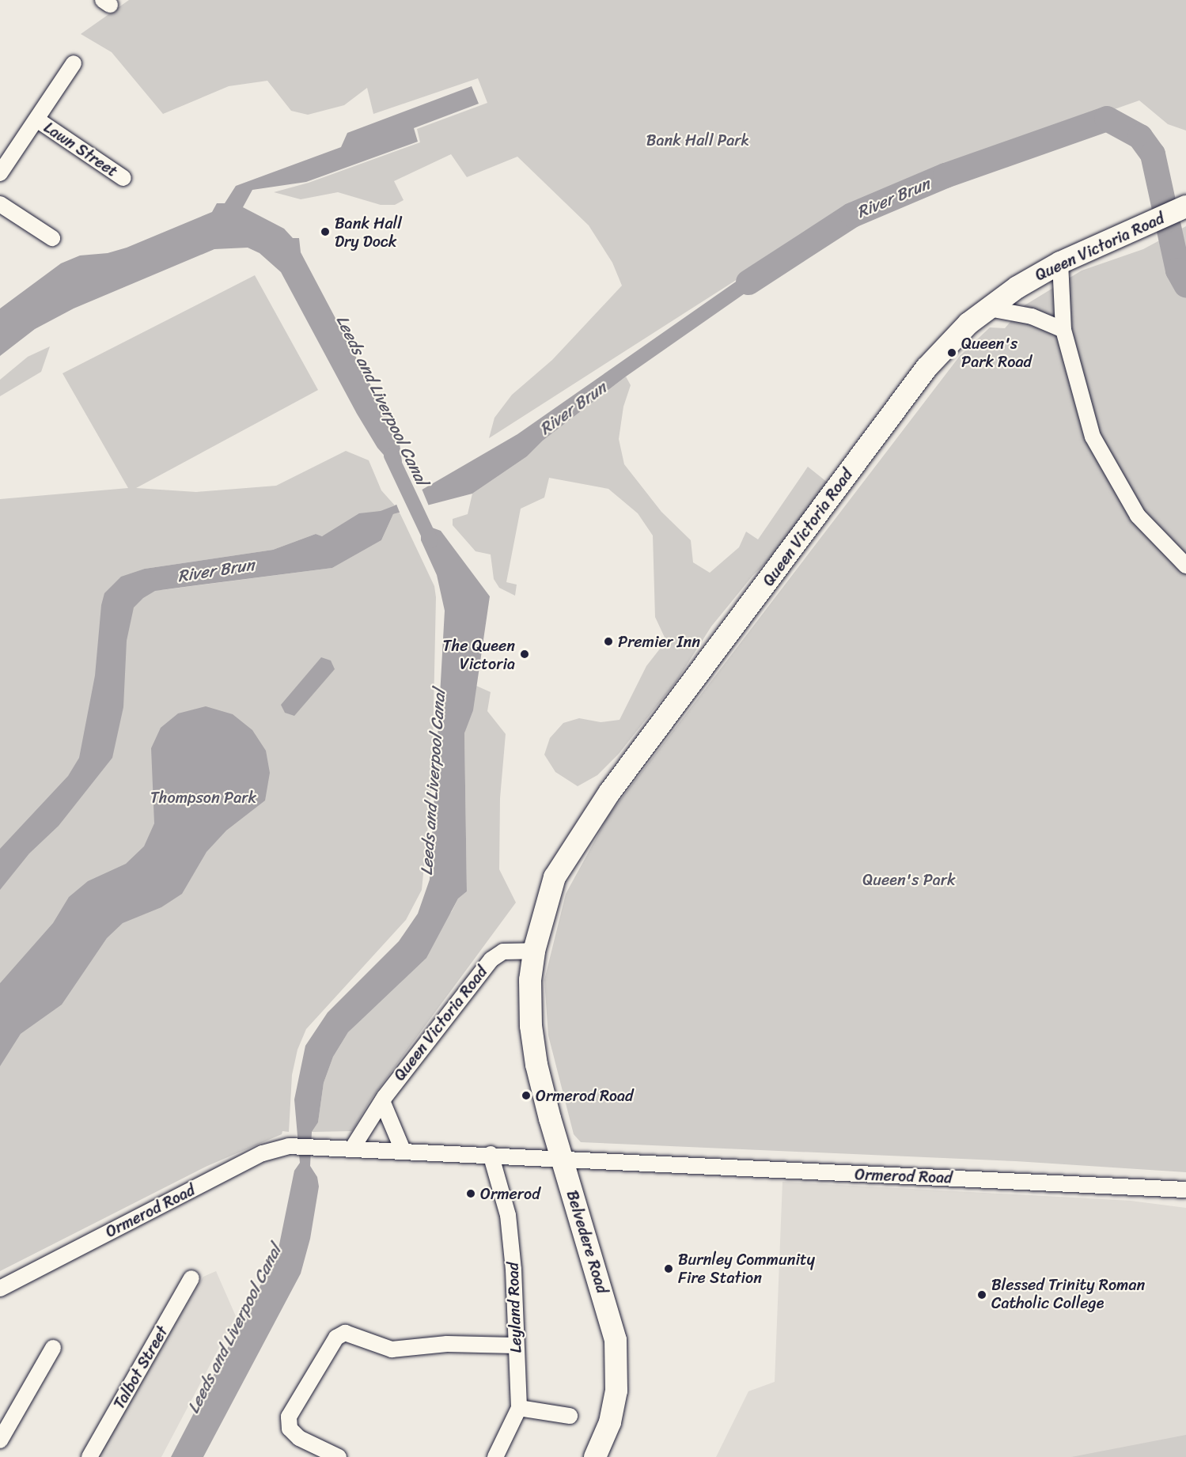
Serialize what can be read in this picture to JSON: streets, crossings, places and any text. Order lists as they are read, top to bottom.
{
  "streets": {
    "highway": ["Queen Victoria Road", "Belvedere Road"],
    "street": [
      "Lawn Street",
      "Ormerod Road",
      "Leyland Road",
      "Talbot Street"
    ]
  },
  "crossings": [
    ["Queen Victoria Road", "Ormerod Road"],
    ["Queen Victoria Road", "Belvedere Road"],
    ["Ormerod Road", "Belvedere Road"],
    ["Ormerod Road", "Leyland Road"]
  ],
  "water": ["River Brun", "Leeds and Liverpool Canal"],
  "parks": ["Bank Hall Park", "Thompson Park", "Queen's Park"],
  "places": [
    "Bank Hall Dry Dock",
    "Queen's Park Road",
    "Premier Inn",
    "The Queen Victoria",
    "Ormerod Road",
    "Ormerod",
    "Burnley Community Fire Station",
    "Blessed Trinity Roman Catholic College"
  ]
}
